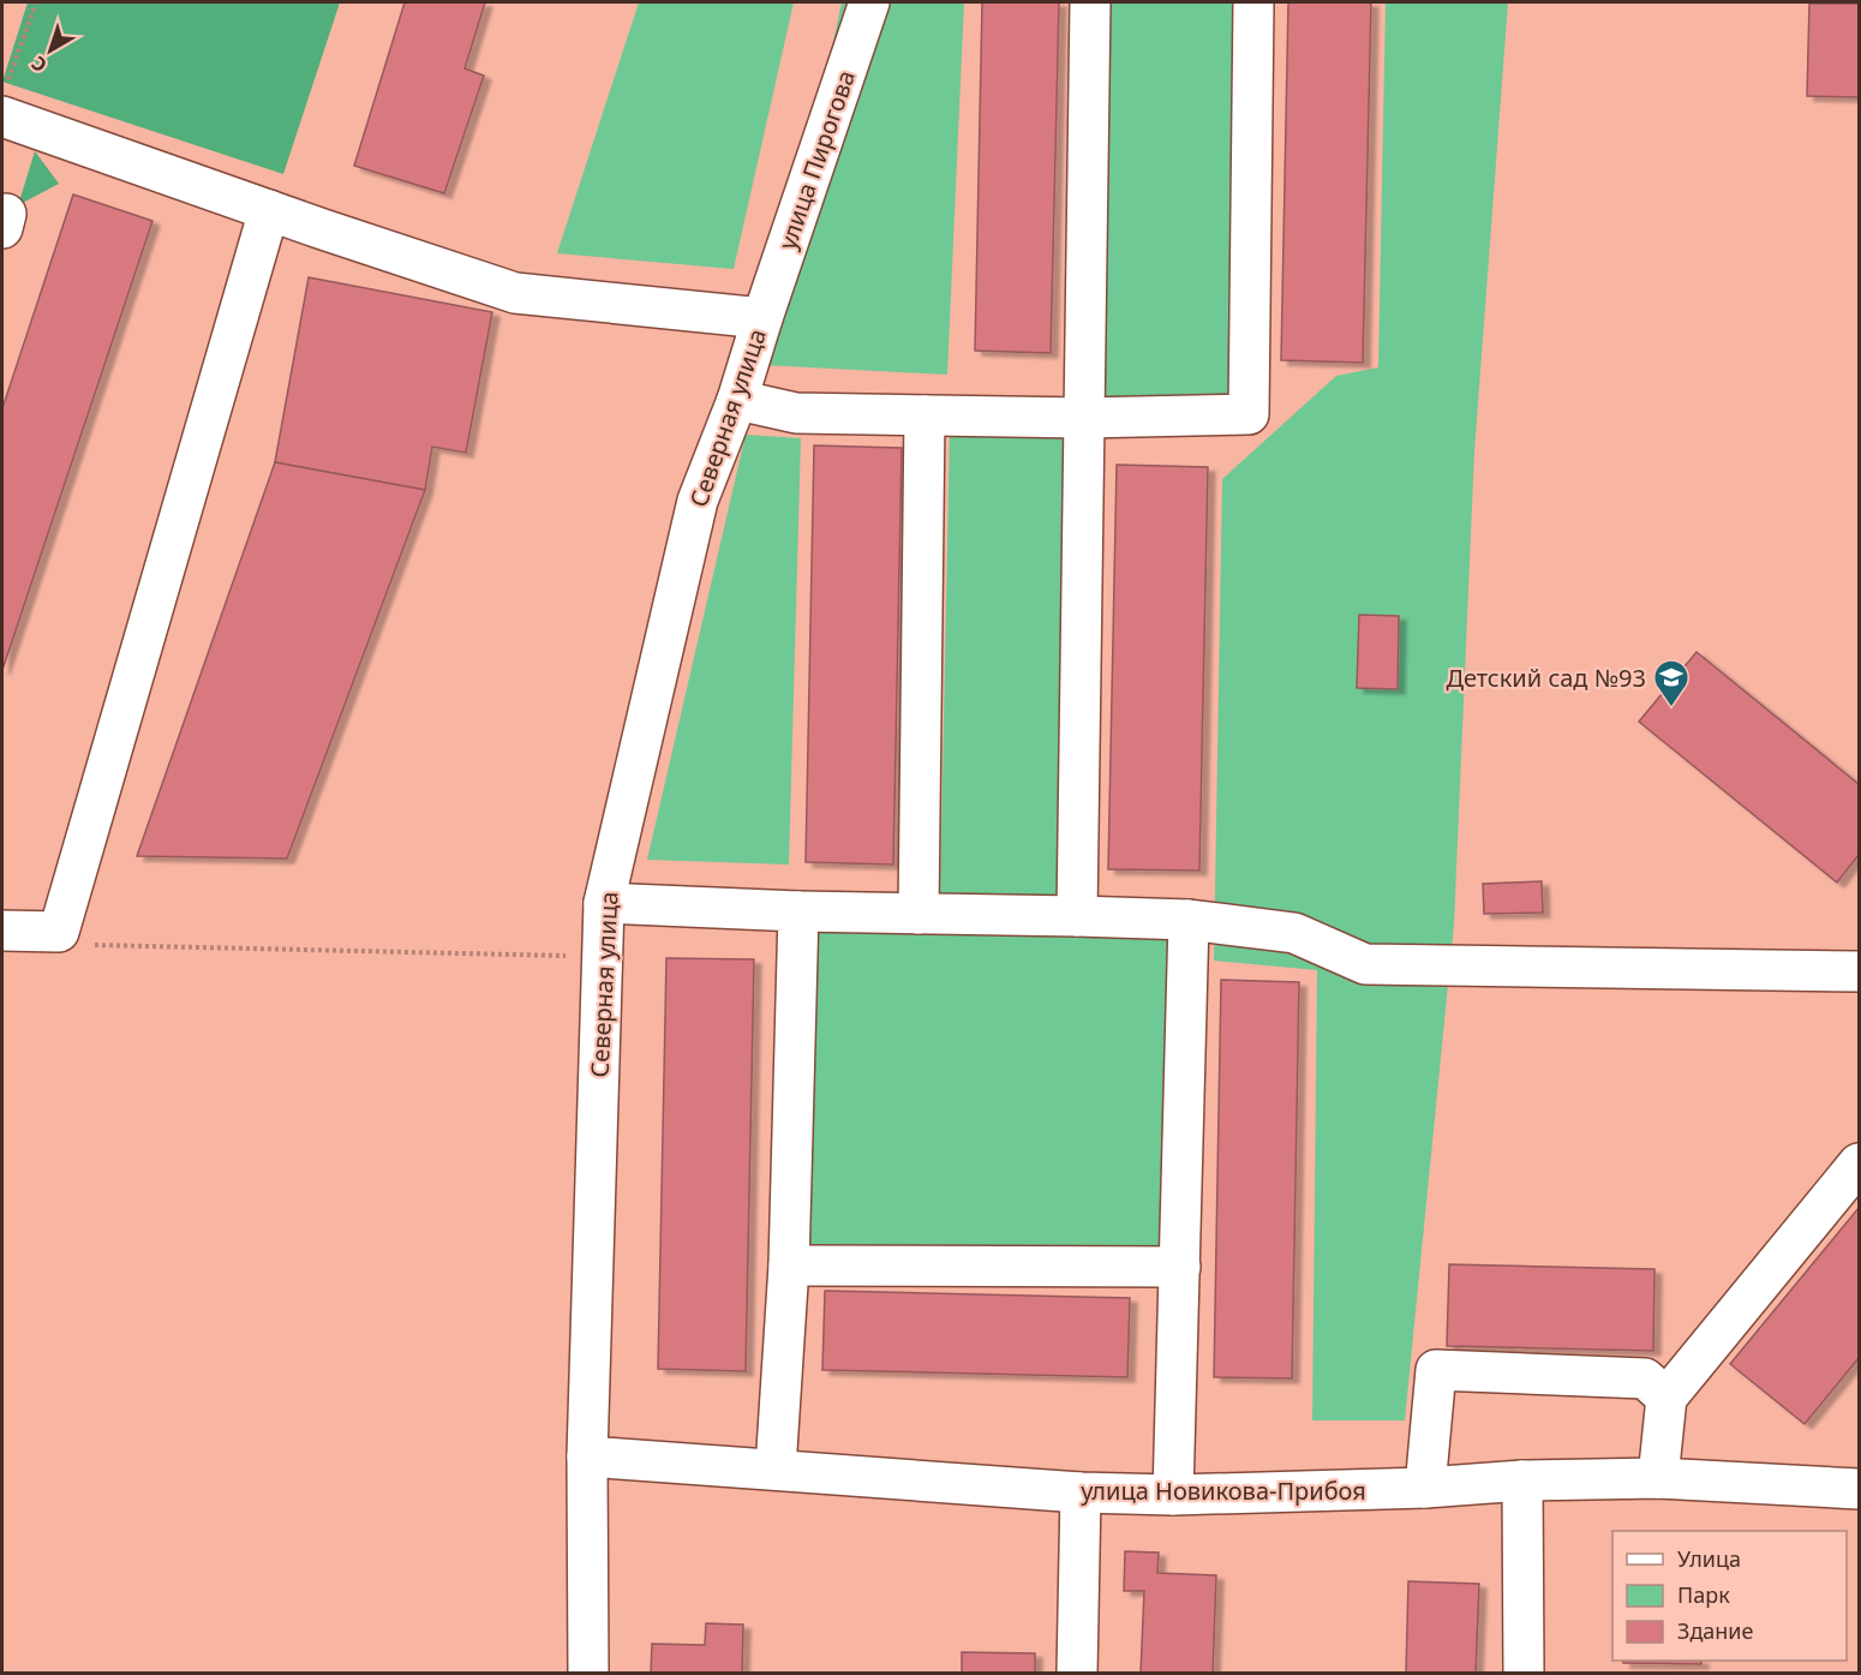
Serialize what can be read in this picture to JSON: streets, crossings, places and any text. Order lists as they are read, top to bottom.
{
  "streets": {
    "street": ["улица Пирогова", "Северная улица", "улица Новикова-Прибоя"]
  },
  "crossings": [
    ["улица Пирогова", "Северная улица"],
    ["Северная улица", "улица Новикова-Прибоя"]
  ],
  "places": {
    "school or university": ["Детский сад №93"]
  },
  "legend": ["Улица", "Парк", "Здание"],
  "north": "bottom left"
}
